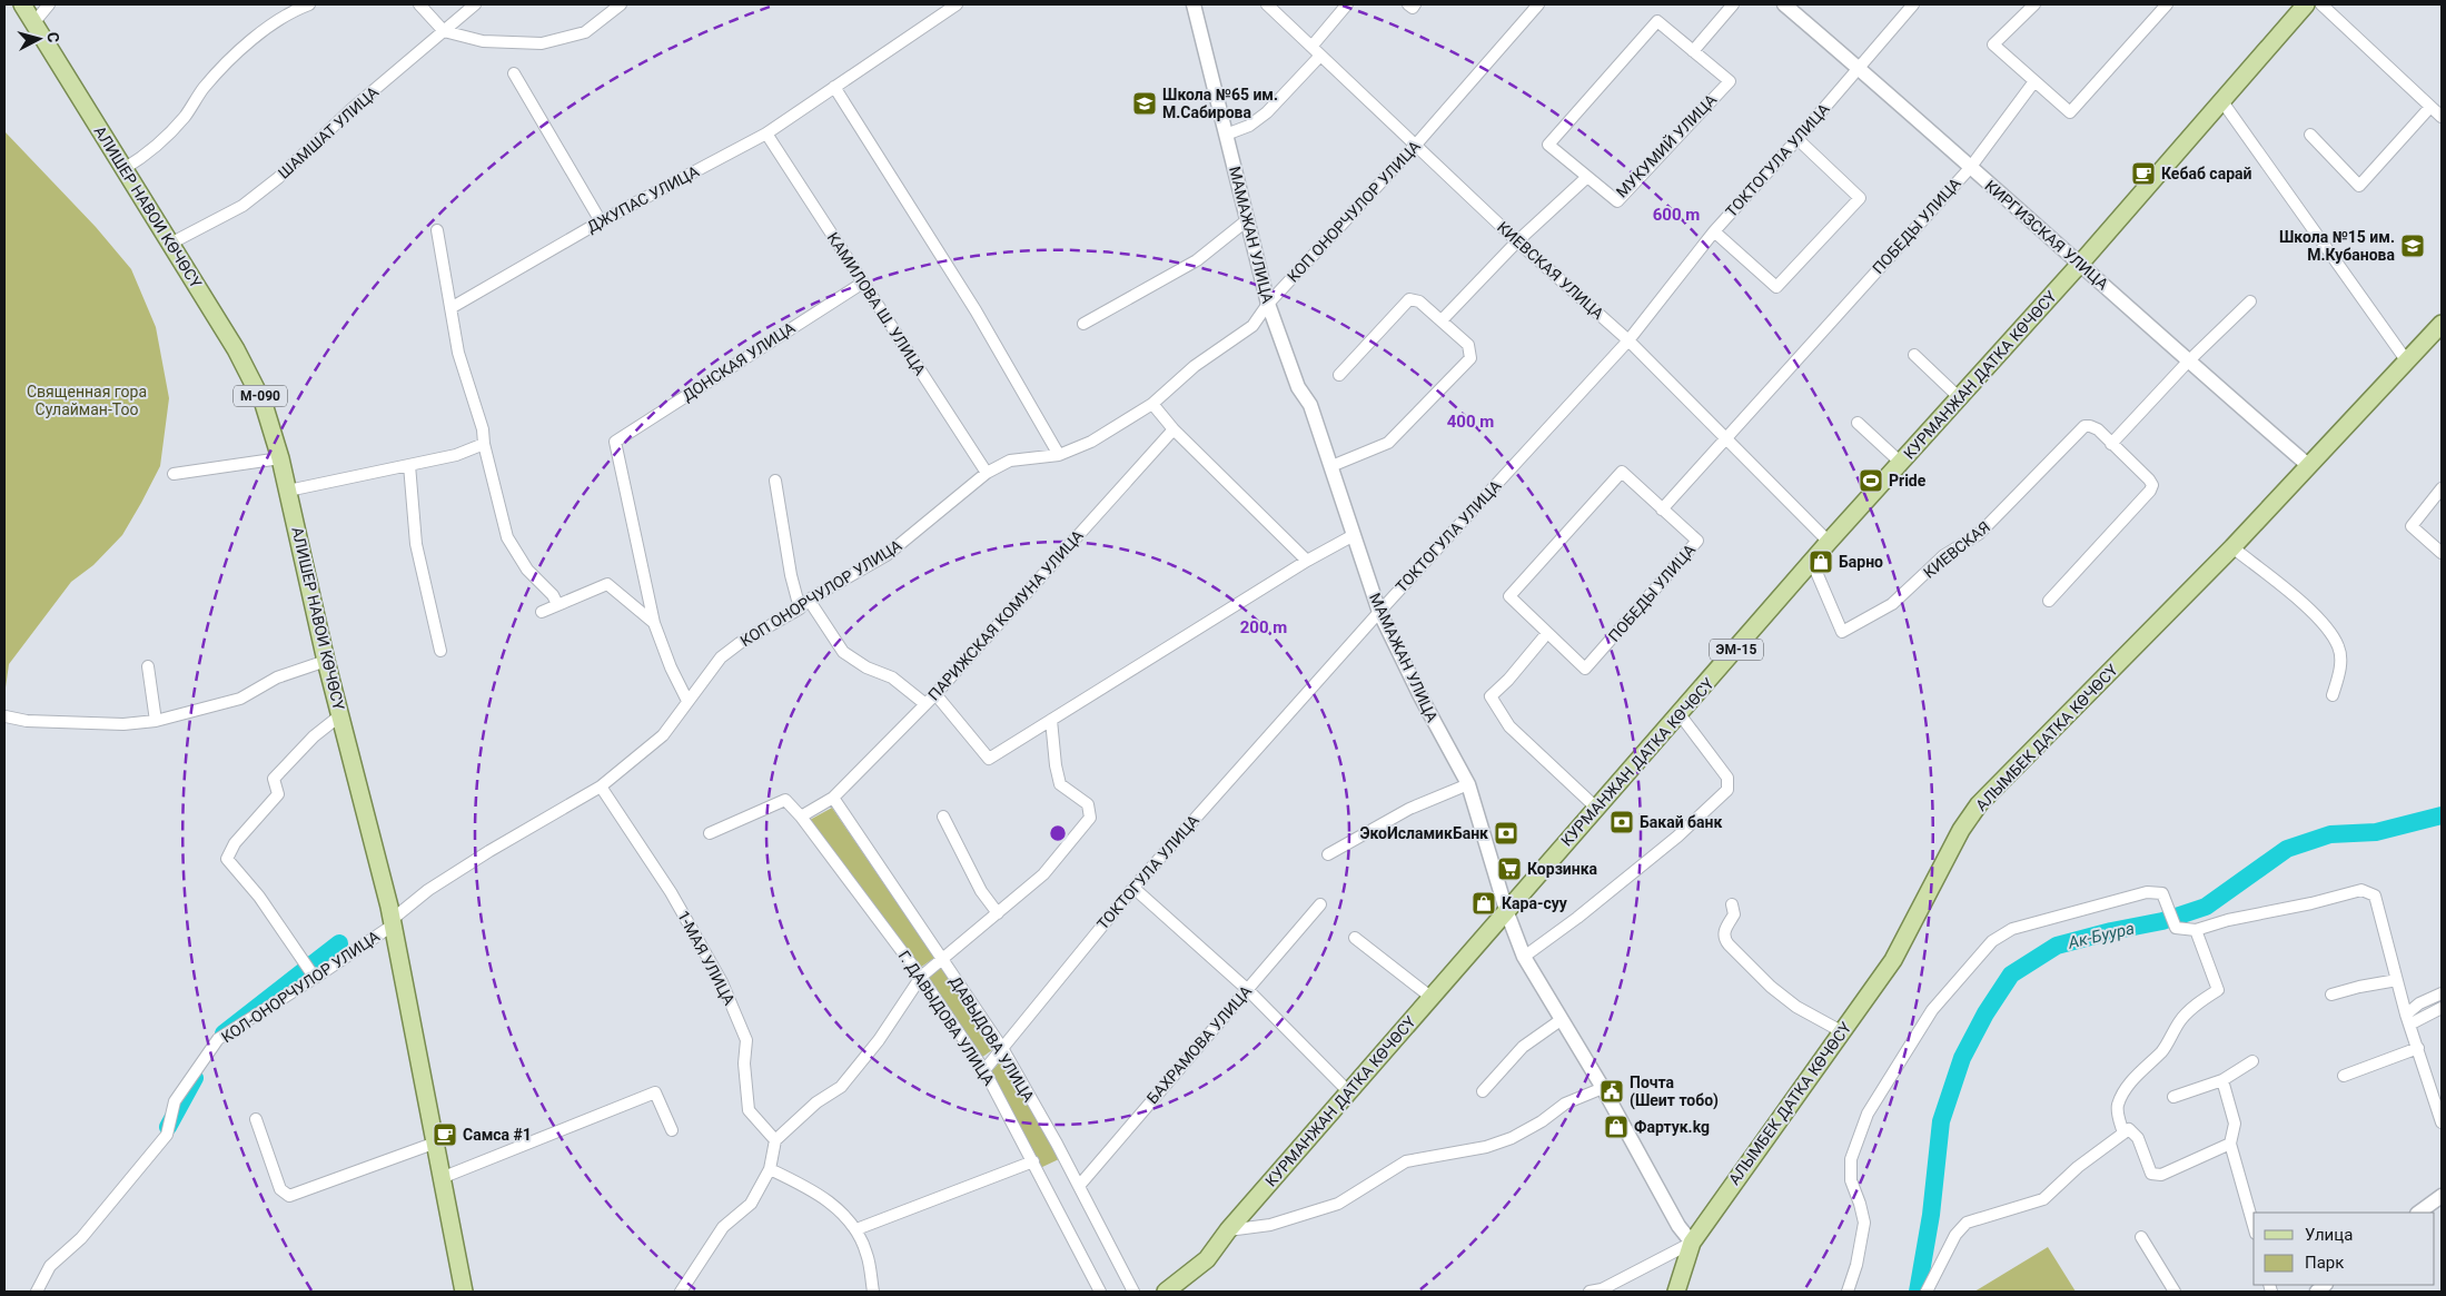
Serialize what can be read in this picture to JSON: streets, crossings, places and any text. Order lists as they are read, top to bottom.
{
  "streets": {
    "main road": [
      "АЛИШЕР НАВОИ КӨЧӨСҮ",
      "КУРМАНЖАН ДАТКА КӨЧӨСҮ",
      "М-090",
      "ЭМ-15",
      "АЛЫМБЕК ДАТКА КӨЧӨСҮ"
    ],
    "street": [
      "ШАМШАТ УЛИЦА",
      "МУКУМИЙ УЛИЦА",
      "ТОКТОГУЛА УЛИЦА",
      "ДЖУПАС УЛИЦА",
      "КОП ОНОРЧУЛОР УЛИЦА",
      "ПОБЕДЫ УЛИЦА",
      "МАМАЖАН УЛИЦА",
      "КИРГИЗСКАЯ УЛИЦА",
      "КИЕВСКАЯ УЛИЦА",
      "КАМИЛОВА Ш. УЛИЦА",
      "ДОНСКАЯ УЛИЦА",
      "КИЕВСКАЯ",
      "ПАРИЖСКАЯ КОМУНА УЛИЦА",
      "1-МАЯ УЛИЦА",
      "КОЛ-ОНОРЧУЛОР УЛИЦА",
      "Г. ДАВЫДОВА УЛИЦА",
      "ДАВЫДОВА УЛИЦА",
      "БАХРАМОВА УЛИЦА"
    ]
  },
  "crossings": [
    ["ШАМШАТ УЛИЦА", "АЛИШЕР НАВОИ КӨЧӨСҮ"],
    ["ТОКТОГУЛА УЛИЦА", "МАМАЖАН УЛИЦА"],
    ["ТОКТОГУЛА УЛИЦА", "КИРГИЗСКАЯ УЛИЦА"],
    ["ТОКТОГУЛА УЛИЦА", "КИЕВСКАЯ УЛИЦА"],
    ["ТОКТОГУЛА УЛИЦА", "Г. ДАВЫДОВА УЛИЦА"],
    ["ТОКТОГУЛА УЛИЦА", "ДАВЫДОВА УЛИЦА"],
    ["ДЖУПАС УЛИЦА", "КАМИЛОВА Ш. УЛИЦА"],
    ["АЛИШЕР НАВОИ КӨЧӨСҮ", "КОП ОНОРЧУЛОР УЛИЦА"],
    ["АЛИШЕР НАВОИ КӨЧӨСҮ", "КОЛ-ОНОРЧУЛОР УЛИЦА"],
    ["КОП ОНОРЧУЛОР УЛИЦА", "МАМАЖАН УЛИЦА"],
    ["КОП ОНОРЧУЛОР УЛИЦА", "КИЕВСКАЯ УЛИЦА"],
    ["КОП ОНОРЧУЛОР УЛИЦА", "КАМИЛОВА Ш. УЛИЦА"],
    ["КОП ОНОРЧУЛОР УЛИЦА", "1-МАЯ УЛИЦА"],
    ["КОП ОНОРЧУЛОР УЛИЦА", "КОЛ-ОНОРЧУЛОР УЛИЦА"],
    ["ПОБЕДЫ УЛИЦА", "КИРГИЗСКАЯ УЛИЦА"],
    ["ПОБЕДЫ УЛИЦА", "КИЕВСКАЯ УЛИЦА"],
    ["МАМАЖАН УЛИЦА", "КУРМАНЖАН ДАТКА КӨЧӨСҮ"],
    ["МАМАЖАН УЛИЦА", "АЛЫМБЕК ДАТКА КӨЧӨСҮ"],
    ["КИРГИЗСКАЯ УЛИЦА", "КУРМАНЖАН ДАТКА КӨЧӨСҮ"],
    ["КИРГИЗСКАЯ УЛИЦА", "АЛЫМБЕК ДАТКА КӨЧӨСҮ"],
    ["КИЕВСКАЯ УЛИЦА", "КУРМАНЖАН ДАТКА КӨЧӨСҮ"],
    ["КАМИЛОВА Ш. УЛИЦА", "ДОНСКАЯ УЛИЦА"],
    ["КУРМАНЖАН ДАТКА КӨЧӨСҮ", "КИЕВСКАЯ"],
    ["ПАРИЖСКАЯ КОМУНА УЛИЦА", "Г. ДАВЫДОВА УЛИЦА"],
    ["ПАРИЖСКАЯ КОМУНА УЛИЦА", "ДАВЫДОВА УЛИЦА"],
    ["ДАВЫДОВА УЛИЦА", "БАХРАМОВА УЛИЦА"]
  ],
  "water": ["Ак-Буура"],
  "parks": ["Священная гора Сулайман-Тоо"],
  "places": {
    "school or university": ["Школа №65 им. М.Сабирова", "Школа №15 им. М.Кубанова"],
    "cafe": ["Кебаб сарай", "Самса #1"],
    "sports": ["Pride"],
    "shop": ["Барно", "Кара-суу", "Фартук.kg"],
    "bank": ["Бакай банк", "ЭкоИсламикБанк"],
    "supermarket": ["Корзинка"],
    "public building": ["Почта (Шеит тобо)"]
  },
  "legend": ["Улица", "Парк"],
  "north": "right",
  "rings": ["600 m", "400 m", "200 m"]
}
